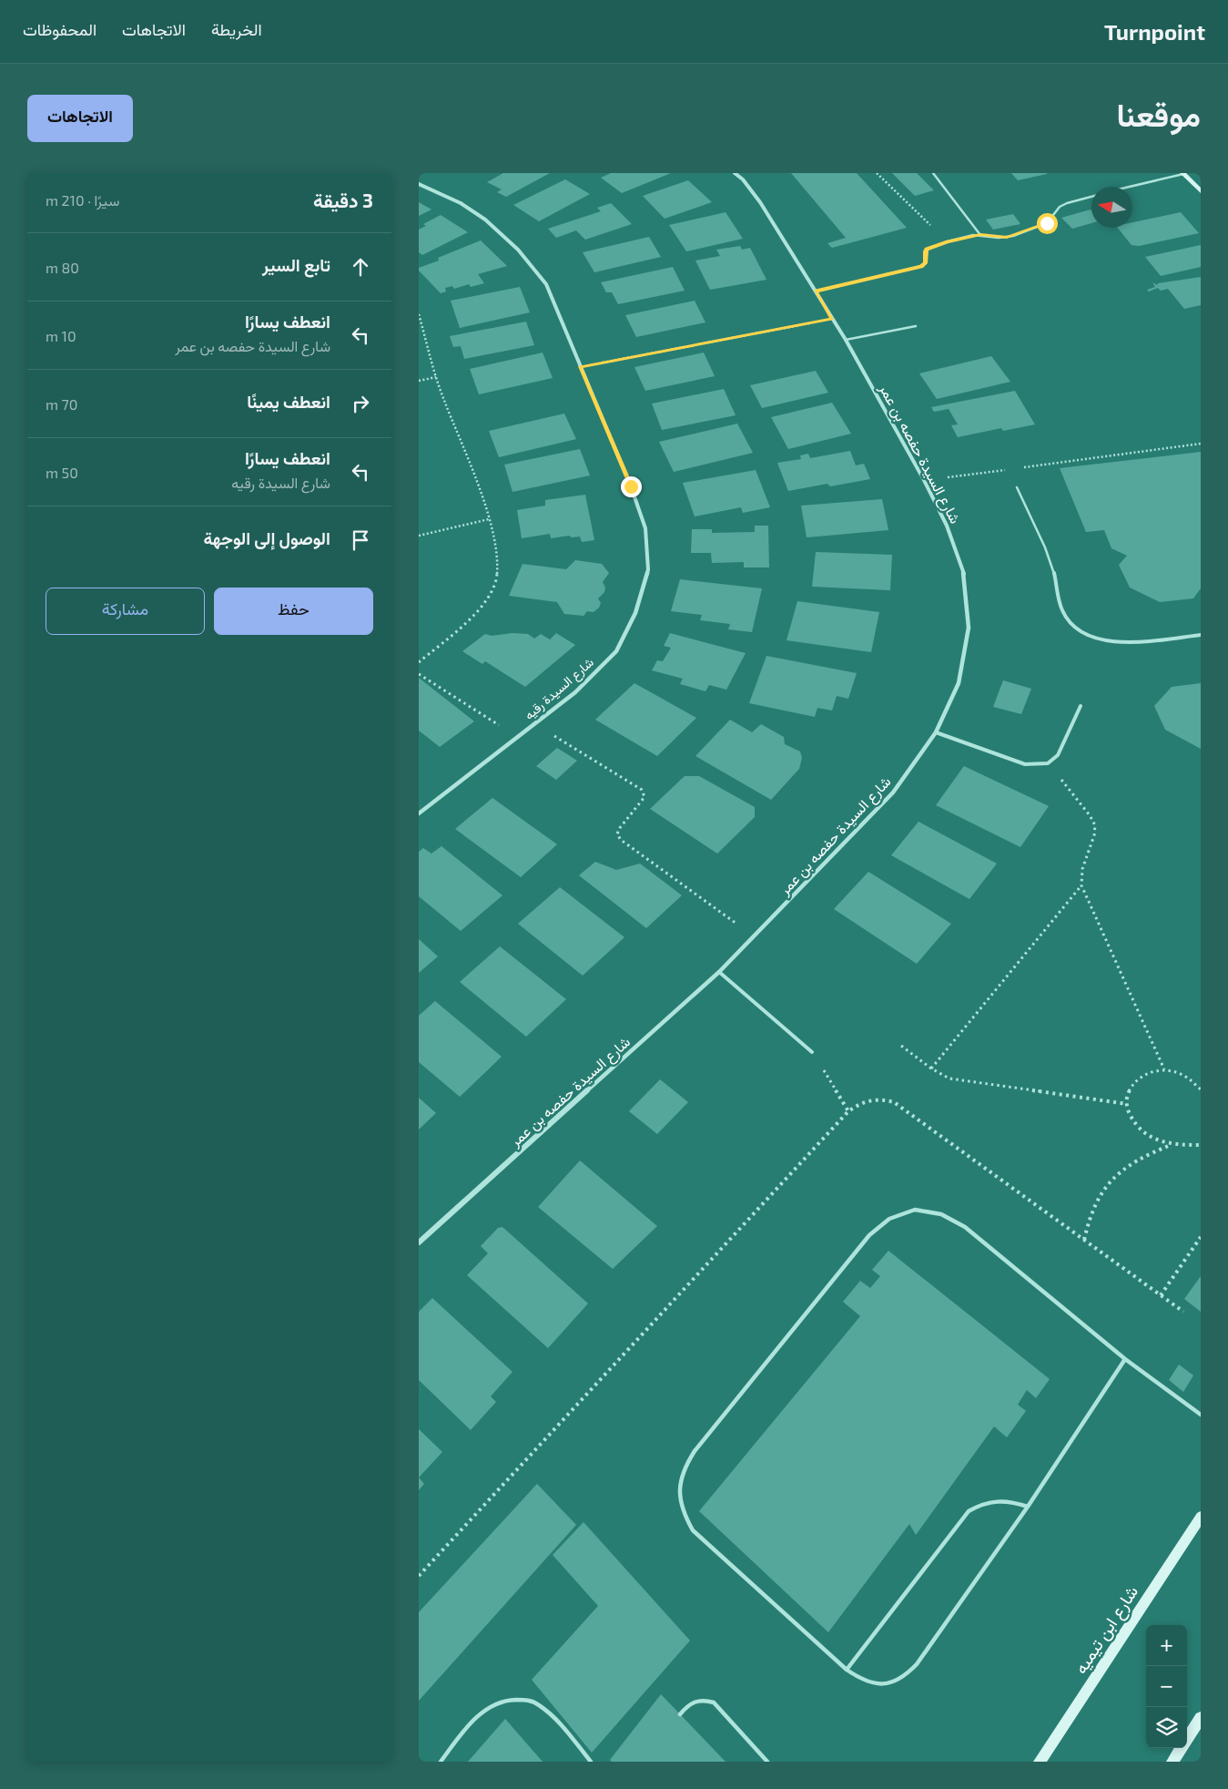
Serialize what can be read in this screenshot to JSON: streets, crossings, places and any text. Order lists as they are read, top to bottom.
{
  "streets": {
    "street": ["شارع السيدة حفصه بن عمر", "شارع السيدة رقيه", "شارع ابن تيميه"]
  },
  "north": "left",
  "page": {
    "header": "Turnpoint",
    "nav": ["الخريطة", "الاتجاهات", "المحفوظات"],
    "title": "موقعنا",
    "buttons": [
      "الاتجاهات",
      ["حفظ", "مشاركة"]
    ],
    "heading": ["3 دقيقة", "سيرًا · 210 m"],
    "list": [
      ["تابع السير", "80 m"],
      ["انعطف يسارًا", "شارع السيدة حفصه بن عمر", "10 m"],
      ["انعطف يمينًا", "70 m"],
      ["انعطف يسارًا", "شارع السيدة رقيه", "50 m"],
      "الوصول إلى الوجهة"
    ],
    "map_buttons": ["+", "−"]
  }
}
